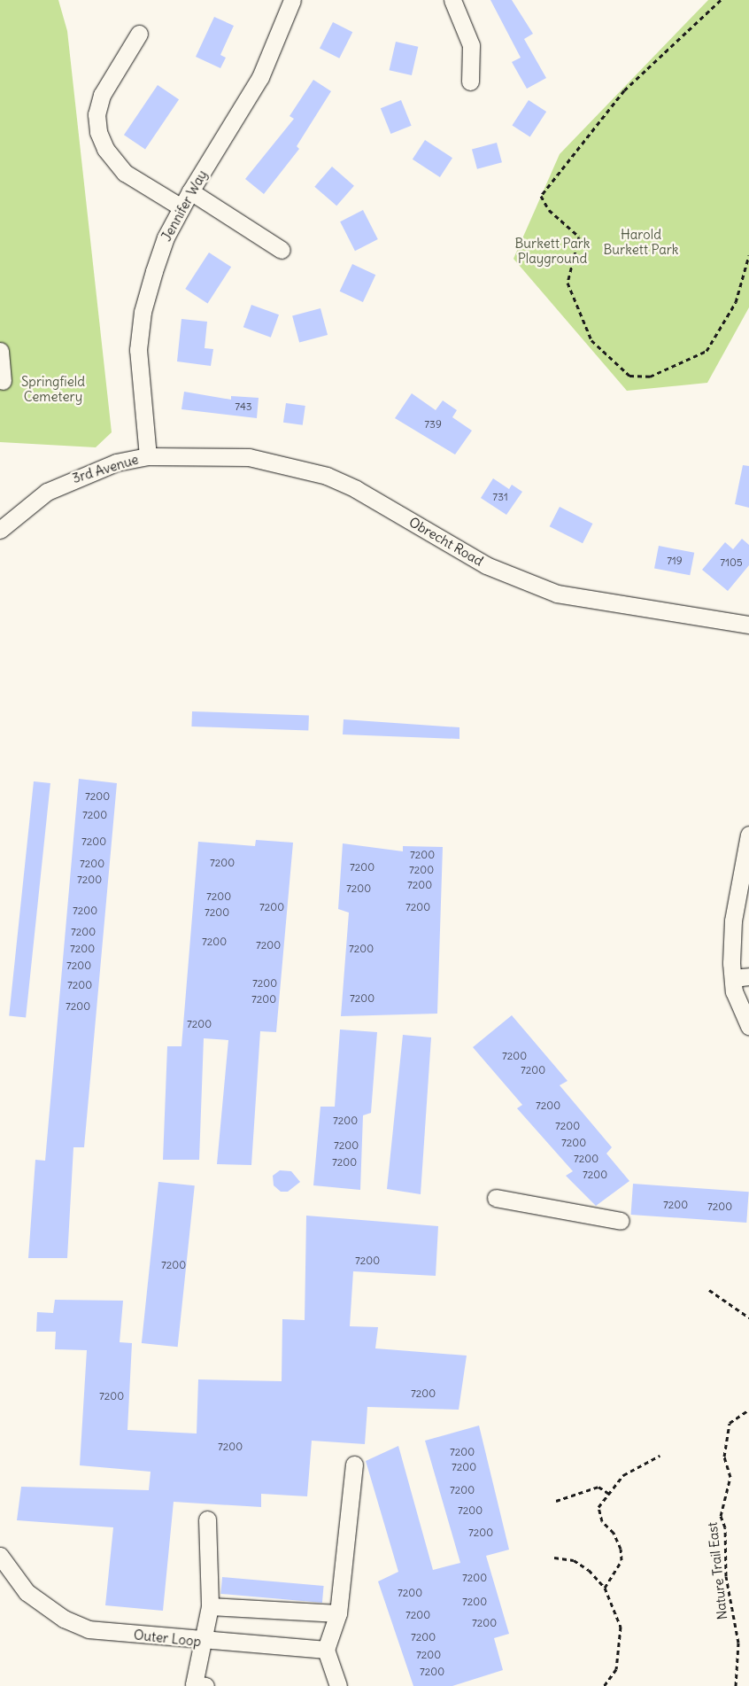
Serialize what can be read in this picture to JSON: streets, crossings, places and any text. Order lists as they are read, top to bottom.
{
  "streets": {
    "street": [
      "Jennifer Way",
      "3rd Avenue",
      "Obrecht Road",
      "Outer Loop"
    ],
    "path": ["Nature Trail East"]
  },
  "crossings": [
    ["Jennifer Way", "3rd Avenue"],
    ["Jennifer Way", "Obrecht Road"],
    ["3rd Avenue", "Obrecht Road"]
  ],
  "parks": ["Harold Burkett Park", "Burkett Park Playground", "Springfield Cemetery"],
  "house_numbers": [
    "743",
    "739",
    "731",
    "719",
    "7105",
    "7200",
    "7200",
    "7200",
    "7200",
    "7200",
    "7200",
    "7200",
    "7200",
    "7200",
    "7200",
    "7200",
    "7200",
    "7200",
    "7200",
    "7200",
    "7200",
    "7200",
    "7200",
    "7200",
    "7200",
    "7200",
    "7200",
    "7200",
    "7200",
    "7200",
    "7200",
    "7200",
    "7200",
    "7200",
    "7200",
    "7200",
    "7200",
    "7200",
    "7200",
    "7200",
    "7200",
    "7200",
    "7200",
    "7200",
    "7200",
    "7200",
    "7200",
    "7200",
    "7200",
    "7200",
    "7200",
    "7200",
    "7200",
    "7200",
    "7200",
    "7200",
    "7200",
    "7200",
    "7200",
    "7200",
    "7200",
    "7200",
    "7200"
  ]
}
